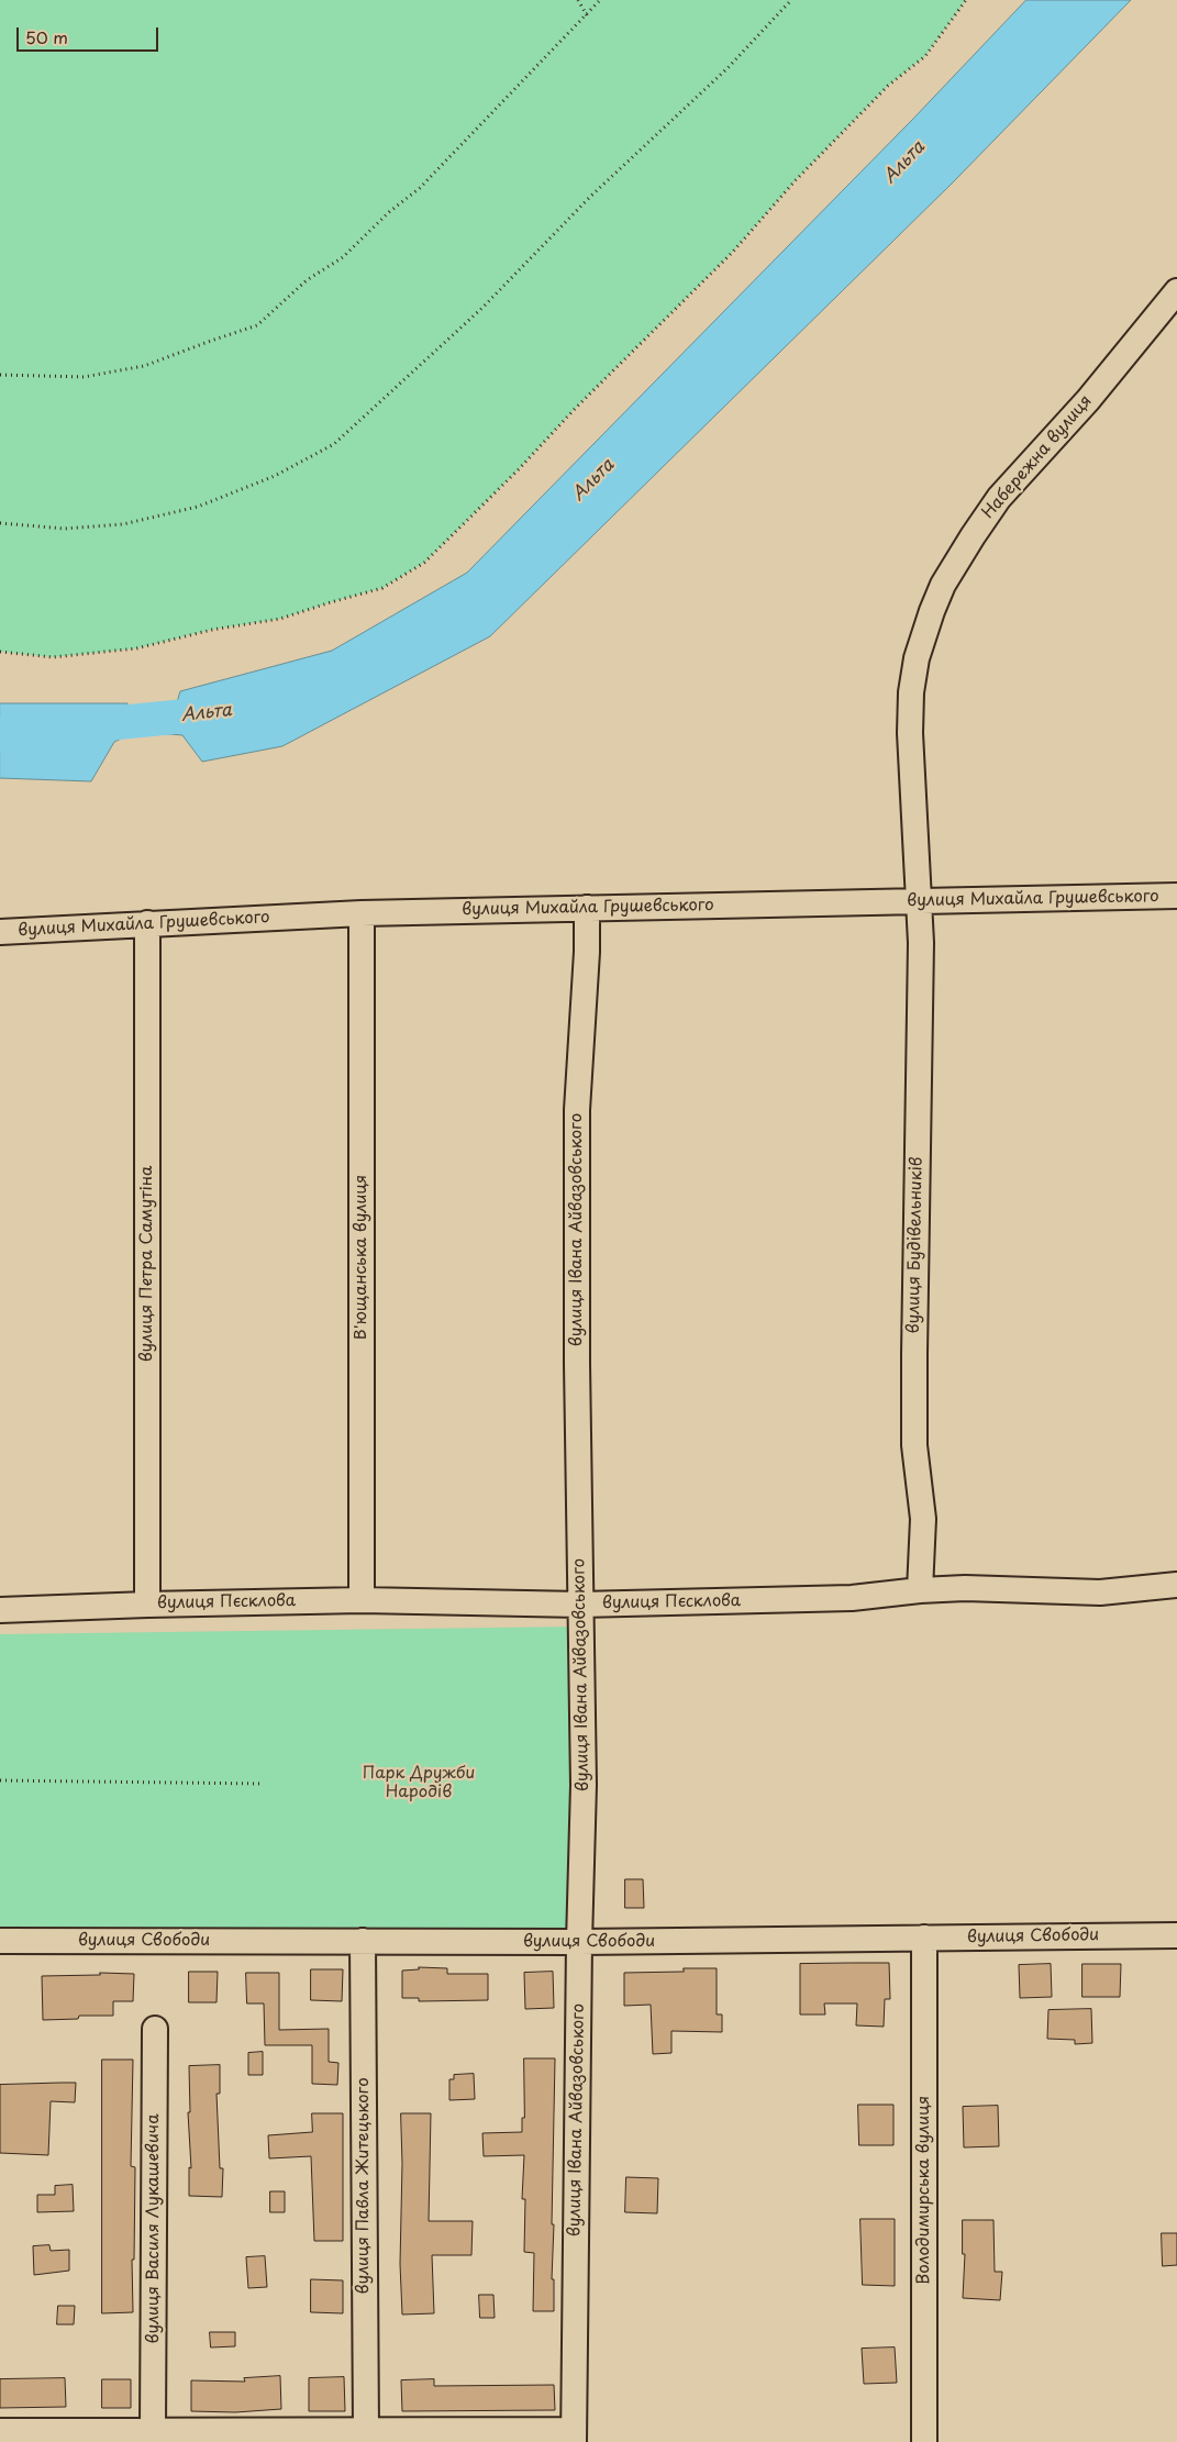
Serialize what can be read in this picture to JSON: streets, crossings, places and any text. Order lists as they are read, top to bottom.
{
  "streets": {
    "street": [
      "Набережна вулиця",
      "вулиця Михайла Грушевського",
      "вулиця Івана Айвазовського",
      "вулиця Будівельників",
      "В'ющанська вулиця",
      "вулиця Петра Самутіна",
      "вулиця Пєсклова",
      "вулиця Свободи",
      "вулиця Павла Житецького",
      "Володимирська вулиця",
      "вулиця Василя Лукашевича"
    ]
  },
  "crossings": [
    ["Набережна вулиця", "вулиця Михайла Грушевського"],
    ["Набережна вулиця", "вулиця Будівельників"],
    ["вулиця Михайла Грушевського", "вулиця Івана Айвазовського"],
    ["вулиця Михайла Грушевського", "вулиця Будівельників"],
    ["вулиця Михайла Грушевського", "В'ющанська вулиця"],
    ["вулиця Михайла Грушевського", "вулиця Петра Самутіна"],
    ["вулиця Івана Айвазовського", "вулиця Пєсклова"],
    ["вулиця Івана Айвазовського", "вулиця Свободи"],
    ["вулиця Будівельників", "вулиця Пєсклова"],
    ["В'ющанська вулиця", "вулиця Пєсклова"],
    ["вулиця Петра Самутіна", "вулиця Пєсклова"],
    ["вулиця Свободи", "вулиця Павла Житецького"],
    ["вулиця Свободи", "Володимирська вулиця"]
  ],
  "water": ["Альта"],
  "parks": ["Парк Дружби Народів"],
  "scale_bar": "50 m"
}
